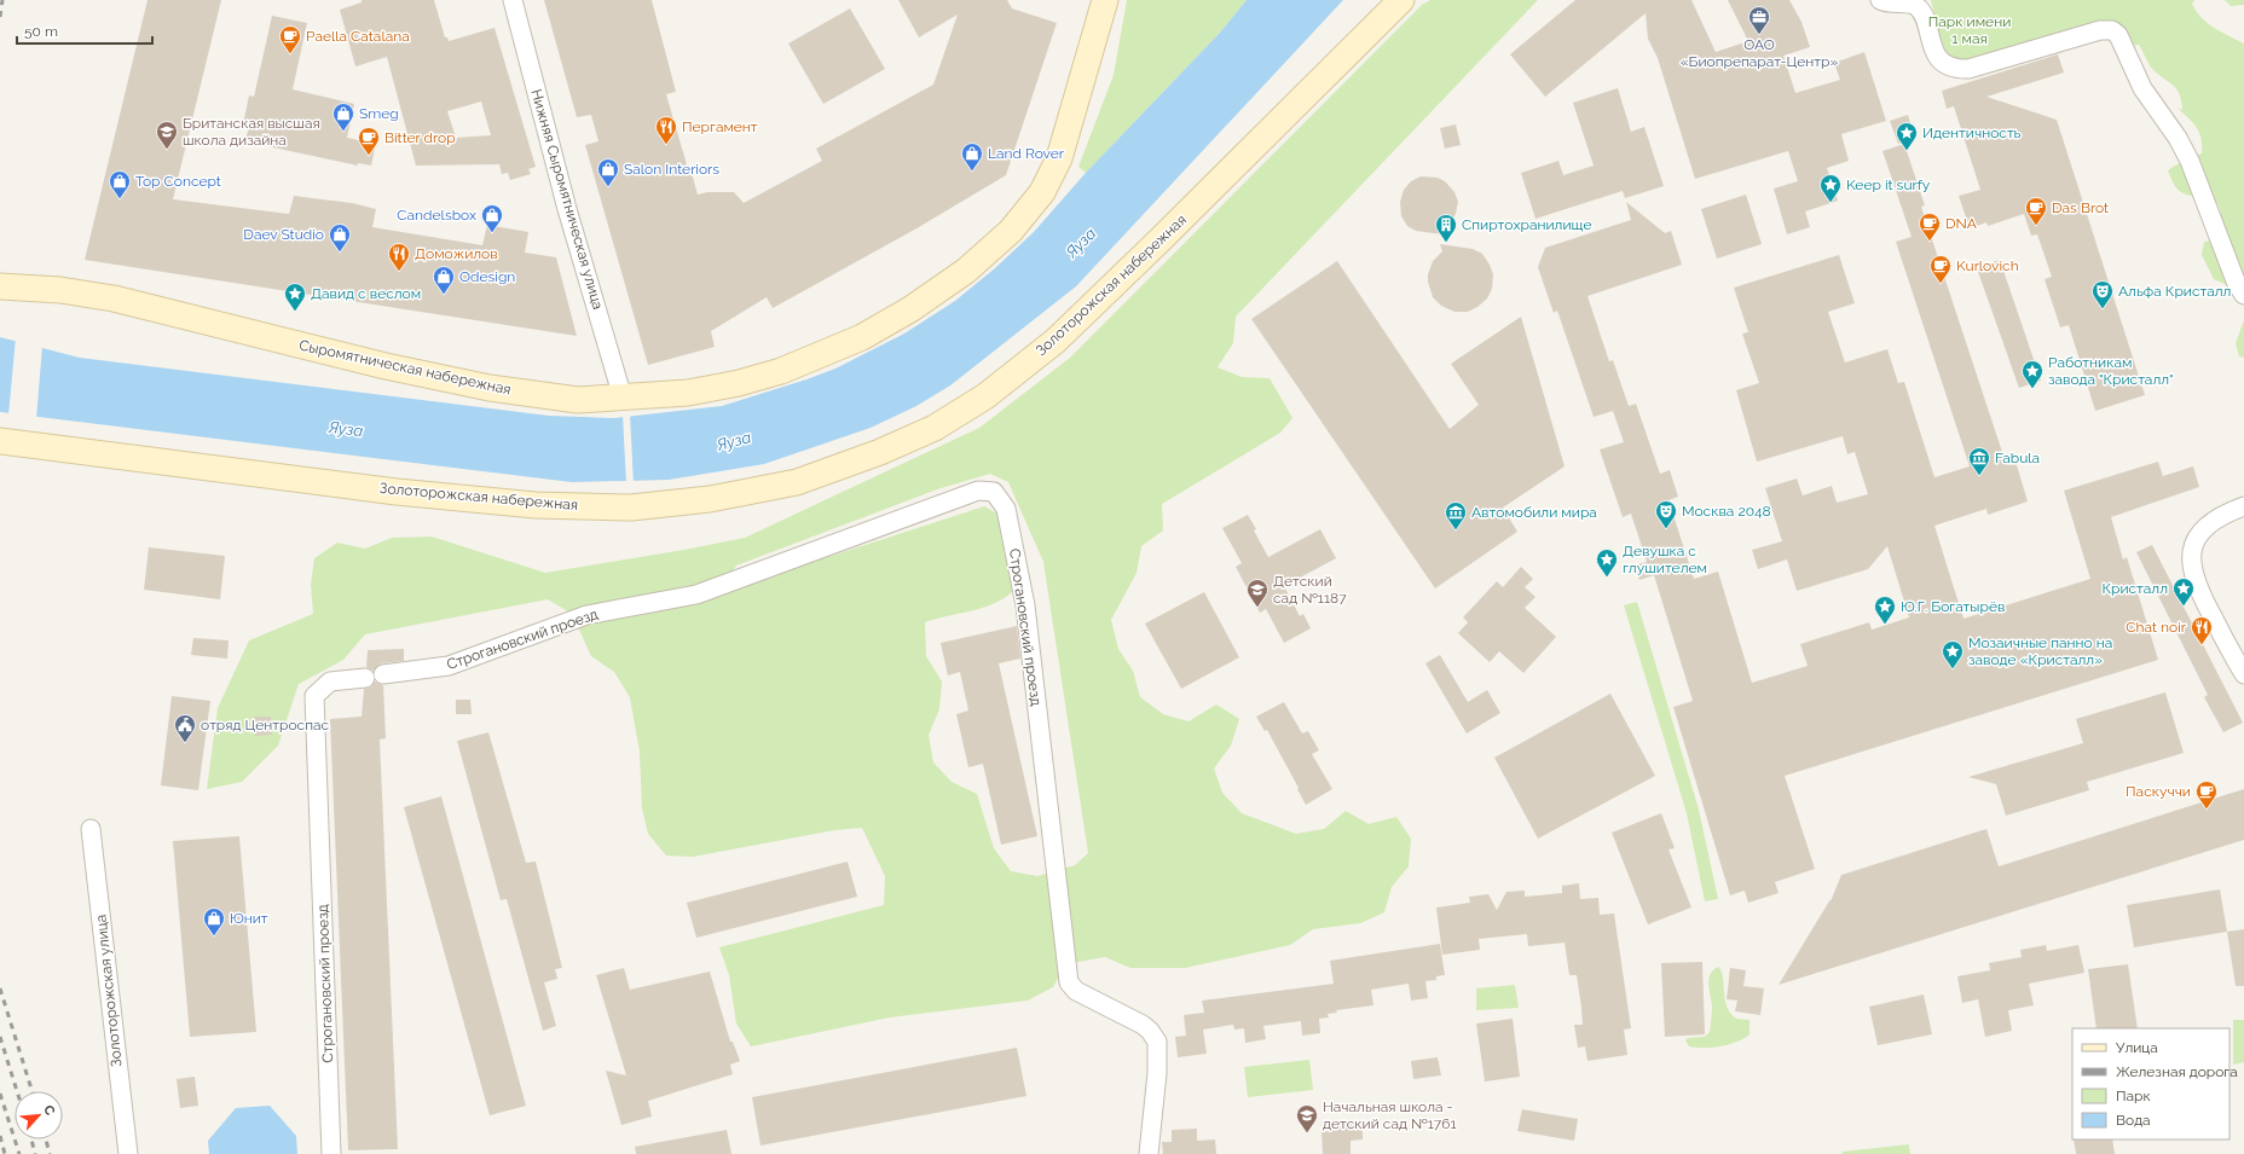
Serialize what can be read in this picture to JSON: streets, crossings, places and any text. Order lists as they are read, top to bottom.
{
  "streets": {
    "main road": ["Золоторожская набережная", "Сыромятническая набережная"],
    "street": ["Нижняя Сыромятническая улица", "Строгановский проезд", "Золоторожская улица"]
  },
  "crossings": [
    ["Нижняя Сыромятническая улица", "Сыромятническая набережная"]
  ],
  "water": ["Яуза"],
  "parks": ["Парк имени 1 мая"],
  "places": {
    "office": ["ОАО «Биопрепарат-Центр»"],
    "cafe": [
      "Paella Catalana",
      "Bitter drop",
      "Das Brot",
      "DNA",
      "Kurlovich",
      "Паскуччи"
    ],
    "shop": [
      "Smeg",
      "Land Rover",
      "Salon Interiors",
      "Top Concept",
      "Candelsbox",
      "Daev Studio",
      "Odesign",
      "Юнит"
    ],
    "restaurant": ["Пергамент", "Доможилов", "Chat noir"],
    "school or university": ["Британская высшая школа дизайна", "Детский сад №1187", "Начальная школа - детский сад №1761"],
    "place": [
      "Идентичность",
      "Keep it surfy",
      "Давид с веслом",
      "Работникам завода \"Кристалл\"",
      "Девушка с глушителем",
      "Кристалл",
      "Ю.Г. Богатырёв",
      "Мозаичные панно на заводе «Кристалл»"
    ],
    "building": ["Спиртохранилище"],
    "theatre": ["Альфа Кристалл", "Москва 2048"],
    "museum": ["Fabula", "Автомобили мира"],
    "public building": ["отряд Центроспас"]
  },
  "legend": [
    "Улица",
    "Железная дорога",
    "Парк",
    "Вода"
  ],
  "scale_bar": "50 m",
  "north": "top right"
}
